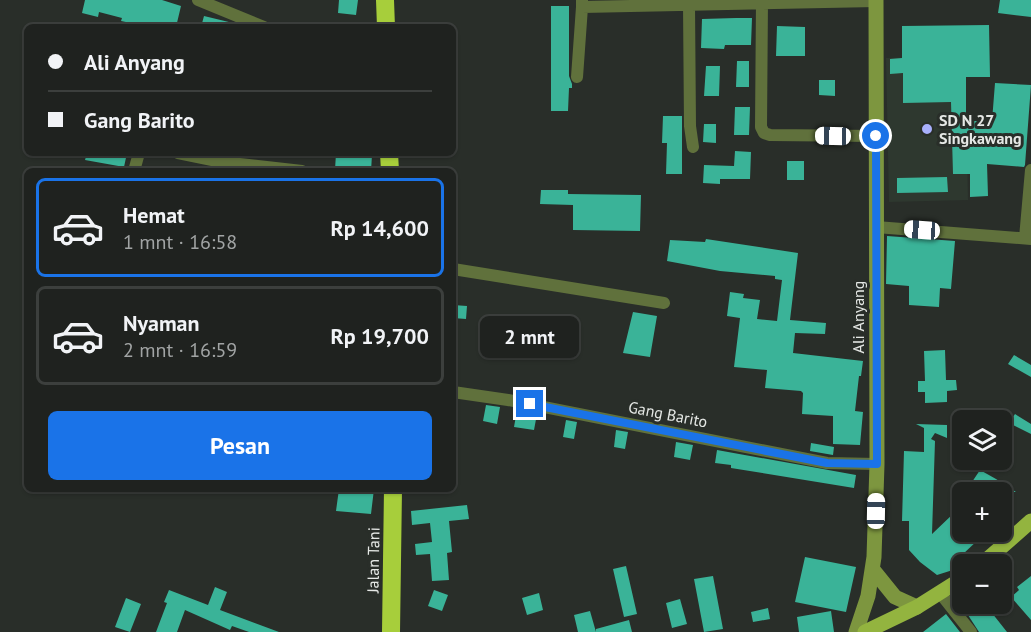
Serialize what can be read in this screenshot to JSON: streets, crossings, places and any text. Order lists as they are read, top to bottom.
{
  "streets": {
    "highway": ["Jalan Tani"],
    "street": ["Ali Anyang", "Gang Barito"]
  },
  "crossings": [
    ["Ali Anyang", "Gang Barito"]
  ],
  "places": ["SD N 27 Singkawang"],
  "page": {
    "banner": ["Ali Anyang", "Gang Barito"],
    "list": [
      {
        "name": "Hemat",
        "note": "1 mnt · 16:58",
        "value": "Rp 14,600"
      },
      {
        "name": "Nyaman",
        "note": "2 mnt · 16:59",
        "value": "Rp 19,700"
      }
    ],
    "bubble": "2 mnt",
    "buttons": "Pesan",
    "map_buttons": ["+", "−"]
  }
}
